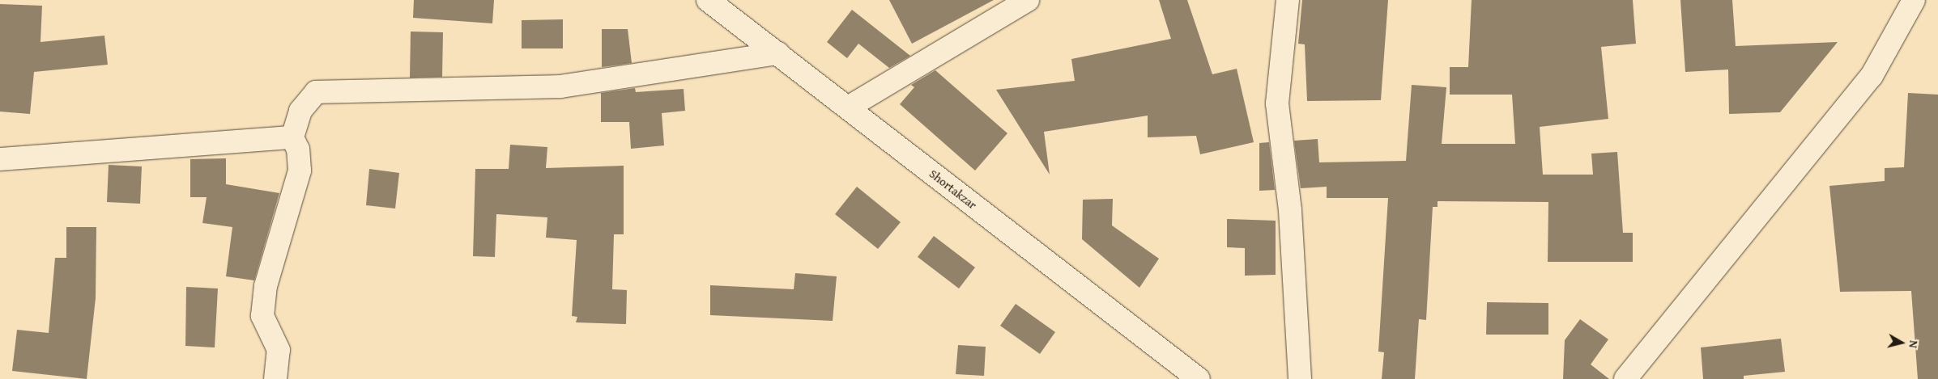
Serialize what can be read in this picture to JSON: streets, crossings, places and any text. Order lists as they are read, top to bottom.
{
  "streets": {
    "street": ["Shortakzar"]
  },
  "north": "right"
}
